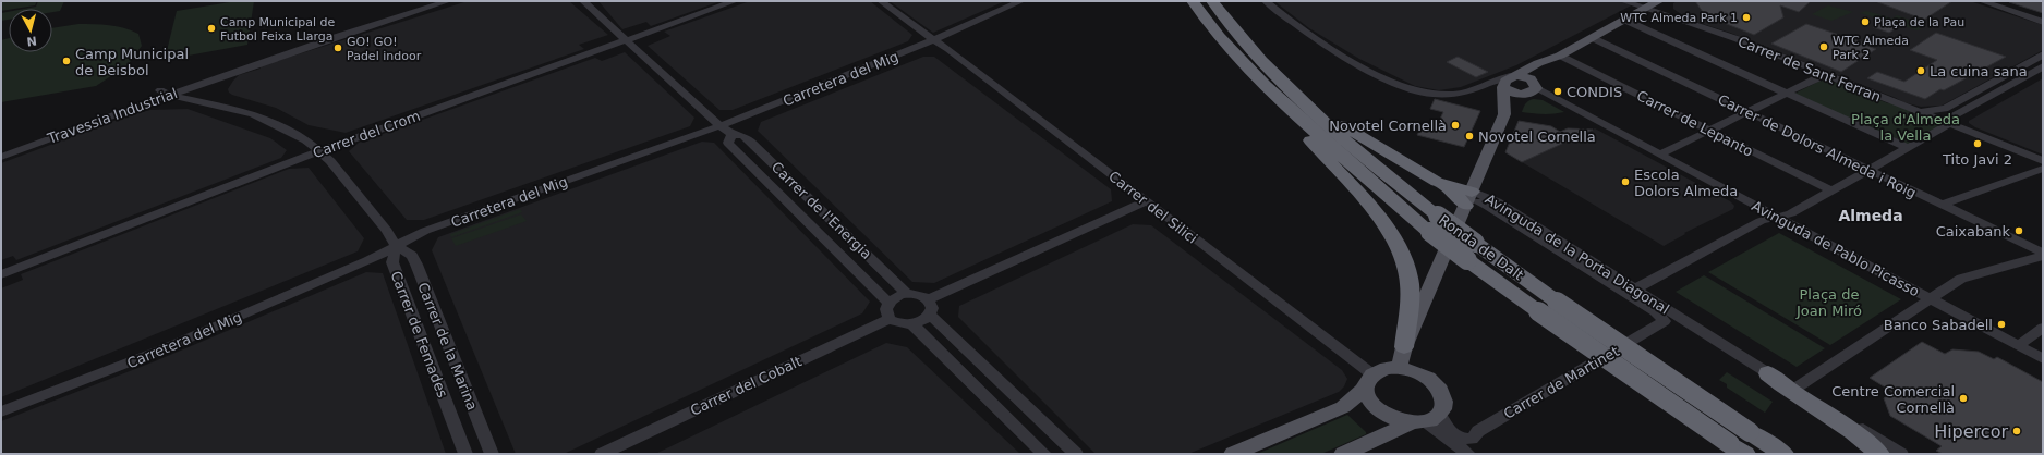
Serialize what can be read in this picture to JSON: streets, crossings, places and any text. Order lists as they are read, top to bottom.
{
  "streets": {
    "highway": ["Ronda de Dalt"],
    "street": [
      "Carrer de Sant Ferran",
      "Carretera del Mig",
      "Travessia Industrial",
      "Carrer de Lepanto",
      "Carrer del Crom",
      "Carrer de Dolors Almeda i Roig",
      "Carrer del Silici",
      "Carrer de l'Energia",
      "Avinguda de Pablo Picasso",
      "Avinguda de la Porta Diagonal",
      "Carrer de Femades",
      "Carrer de la Marina",
      "Carrer de Martinet",
      "Carrer del Cobalt"
    ]
  },
  "crossings": [
    ["Carretera del Mig", "Carrer del Silici"],
    ["Carretera del Mig", "Carrer de l'Energia"],
    ["Carretera del Mig", "Carrer de Femades"],
    ["Carretera del Mig", "Carrer de la Marina"],
    ["Carrer del Crom", "Carrer de l'Energia"],
    ["Carrer de l'Energia", "Carrer del Cobalt"],
    ["Avinguda de la Porta Diagonal", "Carrer de Martinet"],
    ["Carrer de Femades", "Carrer de la Marina"]
  ],
  "districts": ["Almeda"],
  "parks": ["Plaça d'Almeda la Vella", "Plaça de Joan Miró"],
  "places": [
    "WTC Almeda Park 1",
    "Plaça de la Pau",
    "Camp Municipal de Futbol Feixa Llarga",
    "WTC Almeda Park 2",
    "GO! GO! Padel indoor",
    "Camp Municipal de Beisbol",
    "La cuina sana",
    "CONDIS",
    "Novotel Cornellà",
    "Novotel Cornella",
    "Tito Javi 2",
    "Escola Dolors Almeda",
    "Caixabank",
    "Banco Sabadell",
    "Centre Comercial Cornellà",
    "Hipercor"
  ],
  "north": "bottom"
}
